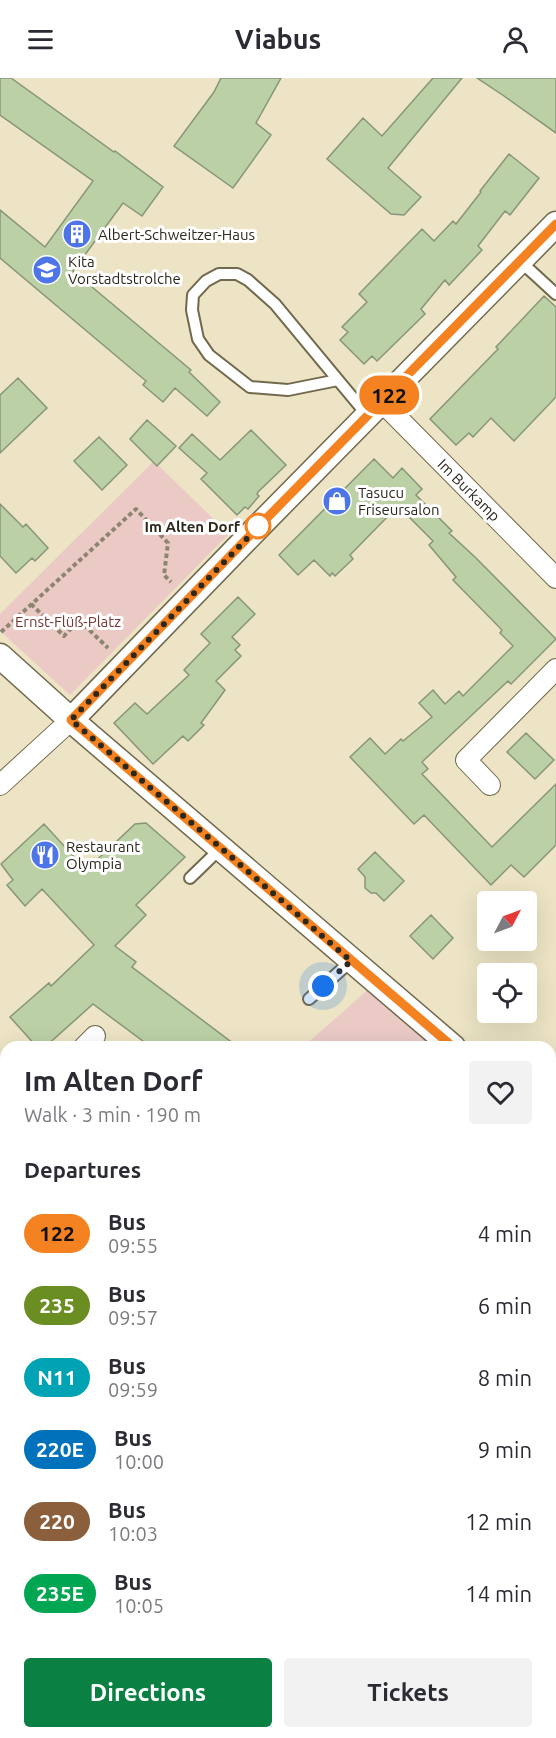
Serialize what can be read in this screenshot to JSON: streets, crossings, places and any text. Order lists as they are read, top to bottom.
{
  "streets": {
    "street": ["Im Burkamp"]
  },
  "parks": ["Ernst-Flüß-Platz"],
  "places": {
    "building": ["Albert-Schweitzer-Haus"],
    "school or university": ["Kita Vorstadtstrolche"],
    "shop": ["Tasucu Friseursalon"],
    "other": ["Im Alten Dorf"],
    "restaurant": ["Restaurant Olympia"]
  },
  "lines": ["bus line 122"],
  "north": "top right",
  "page": {
    "header": "Viabus",
    "on_map": "122",
    "heading": [
      ["Im Alten Dorf", "Walk · 3 min · 190 m"],
      "Departures"
    ],
    "list": [
      {
        "mark": "122",
        "name": "Bus",
        "note": "09:55",
        "value": "4 min"
      },
      {
        "mark": "235",
        "name": "Bus",
        "note": "09:57",
        "value": "6 min"
      },
      {
        "mark": "N11",
        "name": "Bus",
        "note": "09:59",
        "value": "8 min"
      },
      {
        "mark": "220E",
        "name": "Bus",
        "note": "10:00",
        "value": "9 min"
      },
      {
        "mark": "220",
        "name": "Bus",
        "note": "10:03",
        "value": "12 min"
      },
      {
        "mark": "235E",
        "name": "Bus",
        "note": "10:05",
        "value": "14 min"
      }
    ],
    "buttons": ["Directions", "Tickets"]
  }
}
